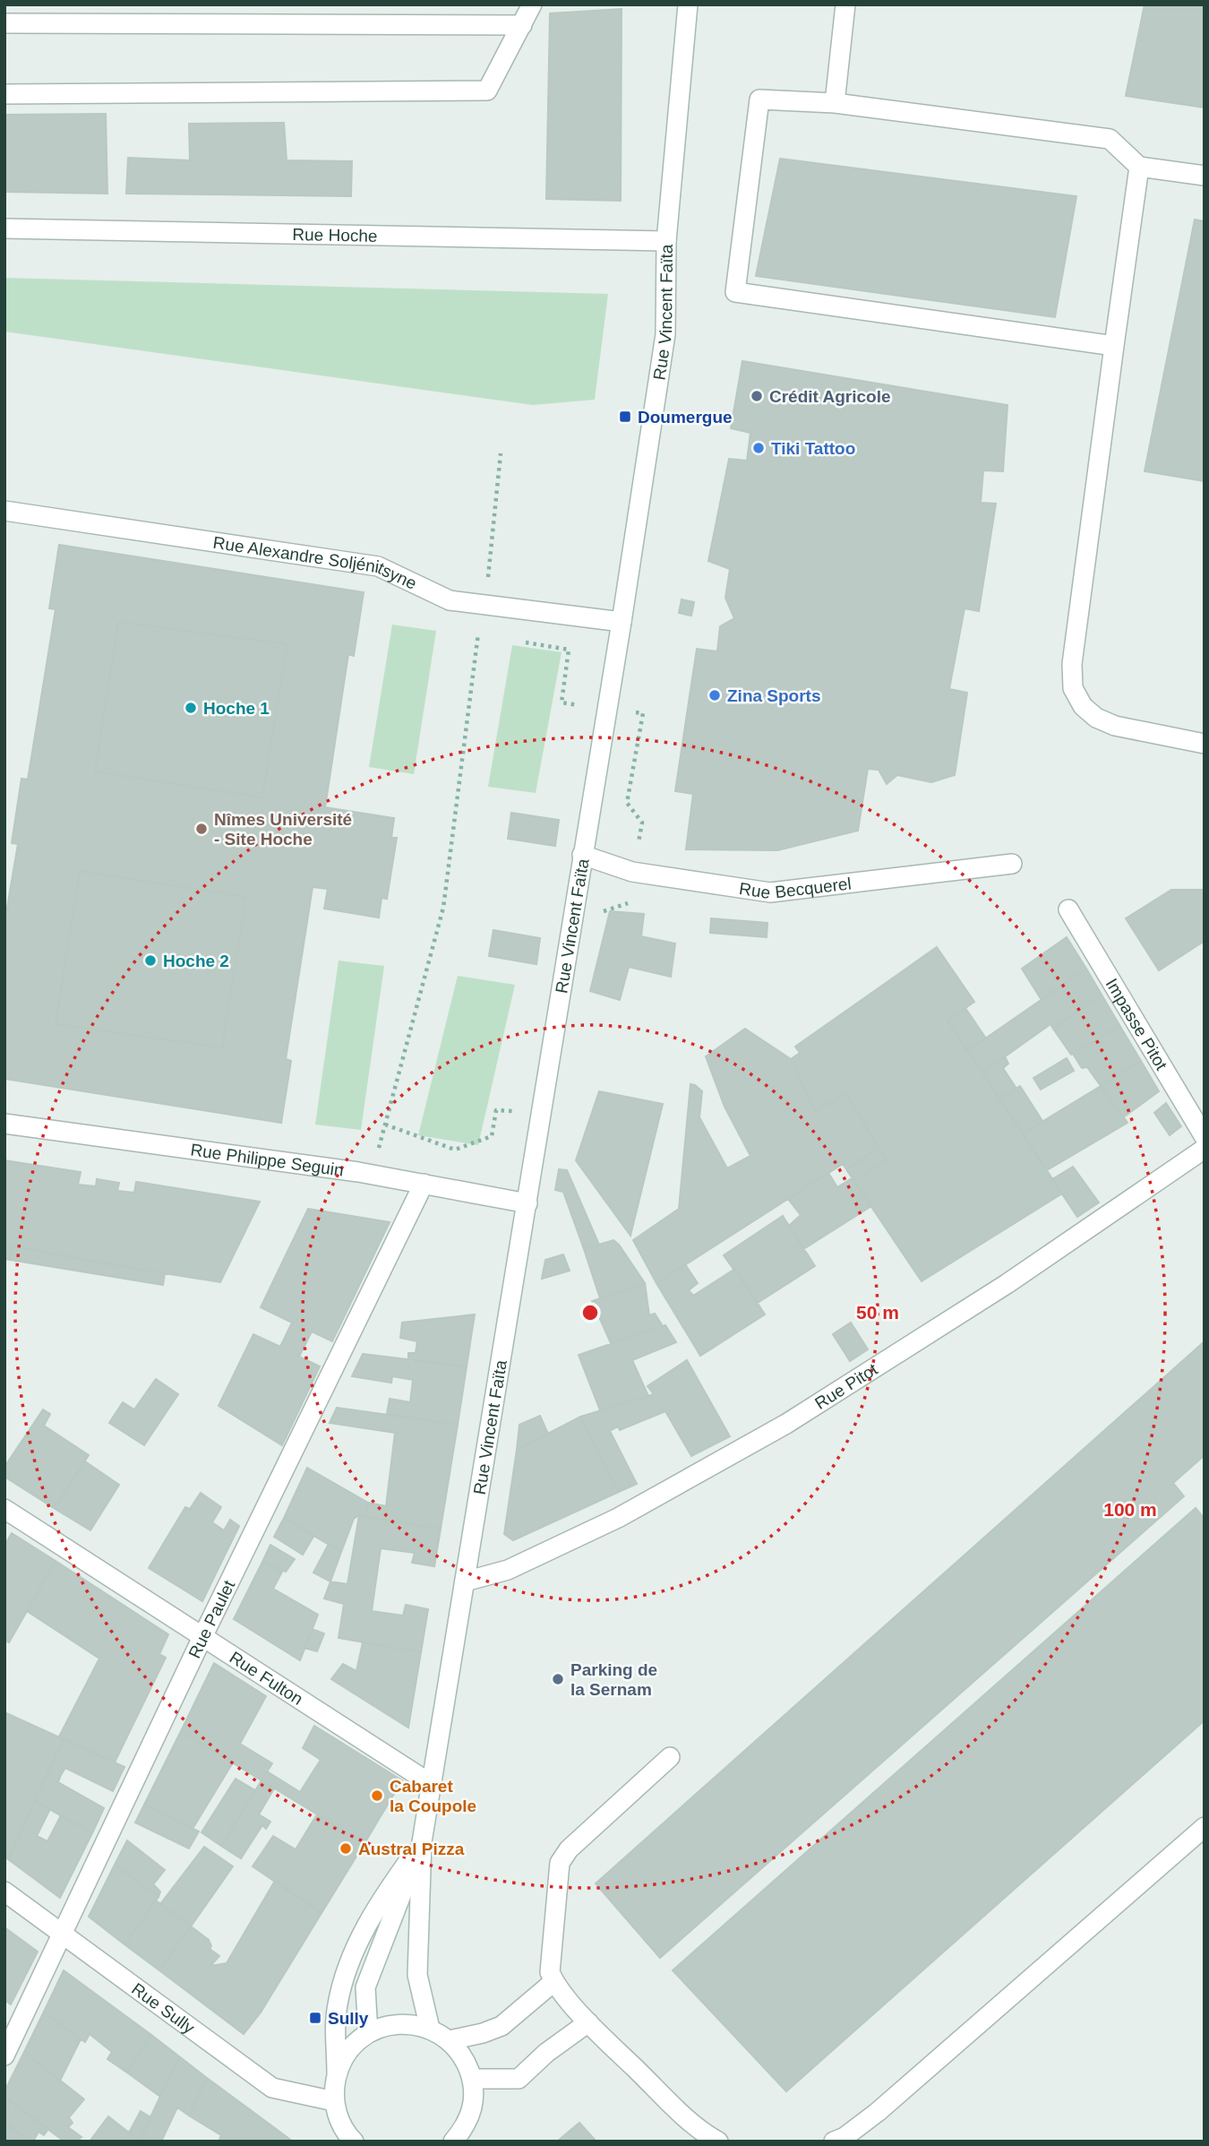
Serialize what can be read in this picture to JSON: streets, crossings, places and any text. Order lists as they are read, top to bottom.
{
  "streets": {
    "street": [
      "Rue Hoche",
      "Rue Vincent Faïta",
      "Rue Alexandre Soljénitsyne",
      "Rue Becquerel",
      "Impasse Pitot",
      "Rue Philippe Seguin",
      "Rue Pitot",
      "Rue Paulet",
      "Rue Fulton",
      "Rue Sully"
    ]
  },
  "crossings": [
    ["Rue Hoche", "Rue Vincent Faïta"],
    ["Rue Vincent Faïta", "Rue Alexandre Soljénitsyne"],
    ["Rue Vincent Faïta", "Rue Becquerel"],
    ["Rue Vincent Faïta", "Rue Philippe Seguin"],
    ["Rue Vincent Faïta", "Rue Pitot"],
    ["Rue Vincent Faïta", "Rue Fulton"],
    ["Rue Philippe Seguin", "Rue Paulet"],
    ["Rue Paulet", "Rue Fulton"],
    ["Rue Paulet", "Rue Sully"]
  ],
  "places": {
    "other": [
      "Crédit Agricole",
      "Tiki Tattoo",
      "Zina Sports",
      "Hoche 1",
      "Nîmes Université - Site Hoche",
      "Hoche 2",
      "Parking de la Sernam",
      "Cabaret la Coupole",
      "Austral Pizza"
    ],
    "transit": ["Doumergue", "Sully"]
  },
  "rings": ["50 m", "100 m"]
}
